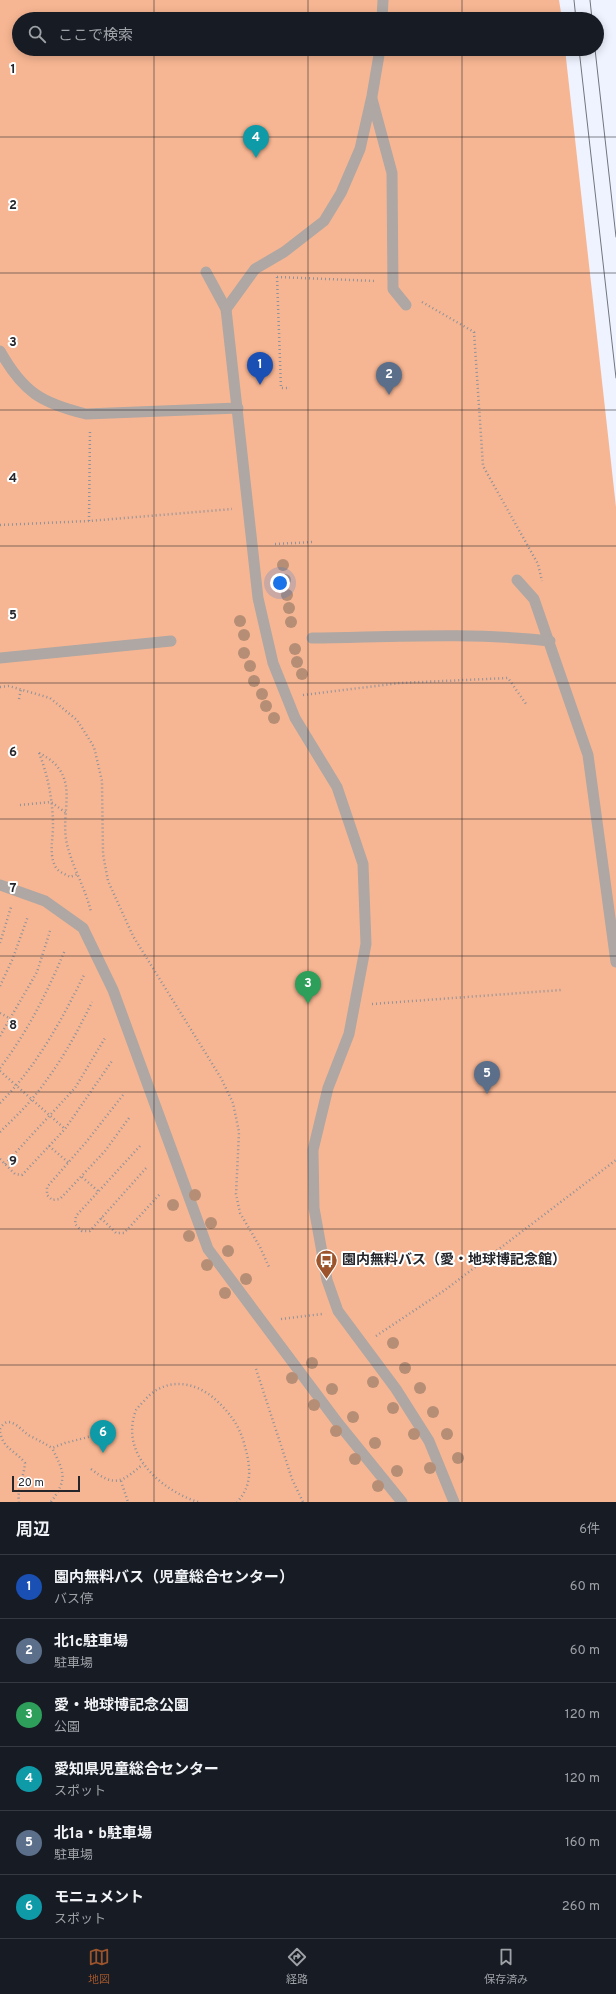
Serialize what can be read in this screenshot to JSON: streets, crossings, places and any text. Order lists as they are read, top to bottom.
{
  "places": {
    "bus stop": ["園内無料バス（愛・地球博記念館）"]
  },
  "scale_bar": "20 m",
  "page": {
    "search": "ここで検索",
    "pins": [
      "4",
      "1",
      "2",
      "3",
      "5",
      "6"
    ],
    "scale": "20 m",
    "heading": ["周辺", "6件"],
    "list": [
      {
        "mark": "1",
        "name": "園内無料バス（児童総合センター）",
        "note": "バス停",
        "value": "60 m"
      },
      {
        "mark": "2",
        "name": "北1c駐車場",
        "note": "駐車場",
        "value": "60 m"
      },
      {
        "mark": "3",
        "name": "愛・地球博記念公園",
        "note": "公園",
        "value": "120 m"
      },
      {
        "mark": "4",
        "name": "愛知県児童総合センター",
        "note": "スポット",
        "value": "120 m"
      },
      {
        "mark": "5",
        "name": "北1a・b駐車場",
        "note": "駐車場",
        "value": "160 m"
      },
      {
        "mark": "6",
        "name": "モニュメント",
        "note": "スポット",
        "value": "260 m"
      }
    ],
    "nav": ["地図", "経路", "保存済み"]
  },
  "grid": {
    "rows": [
      "1",
      "2",
      "3",
      "4",
      "5",
      "6",
      "7",
      "8",
      "9"
    ]
  }
}
